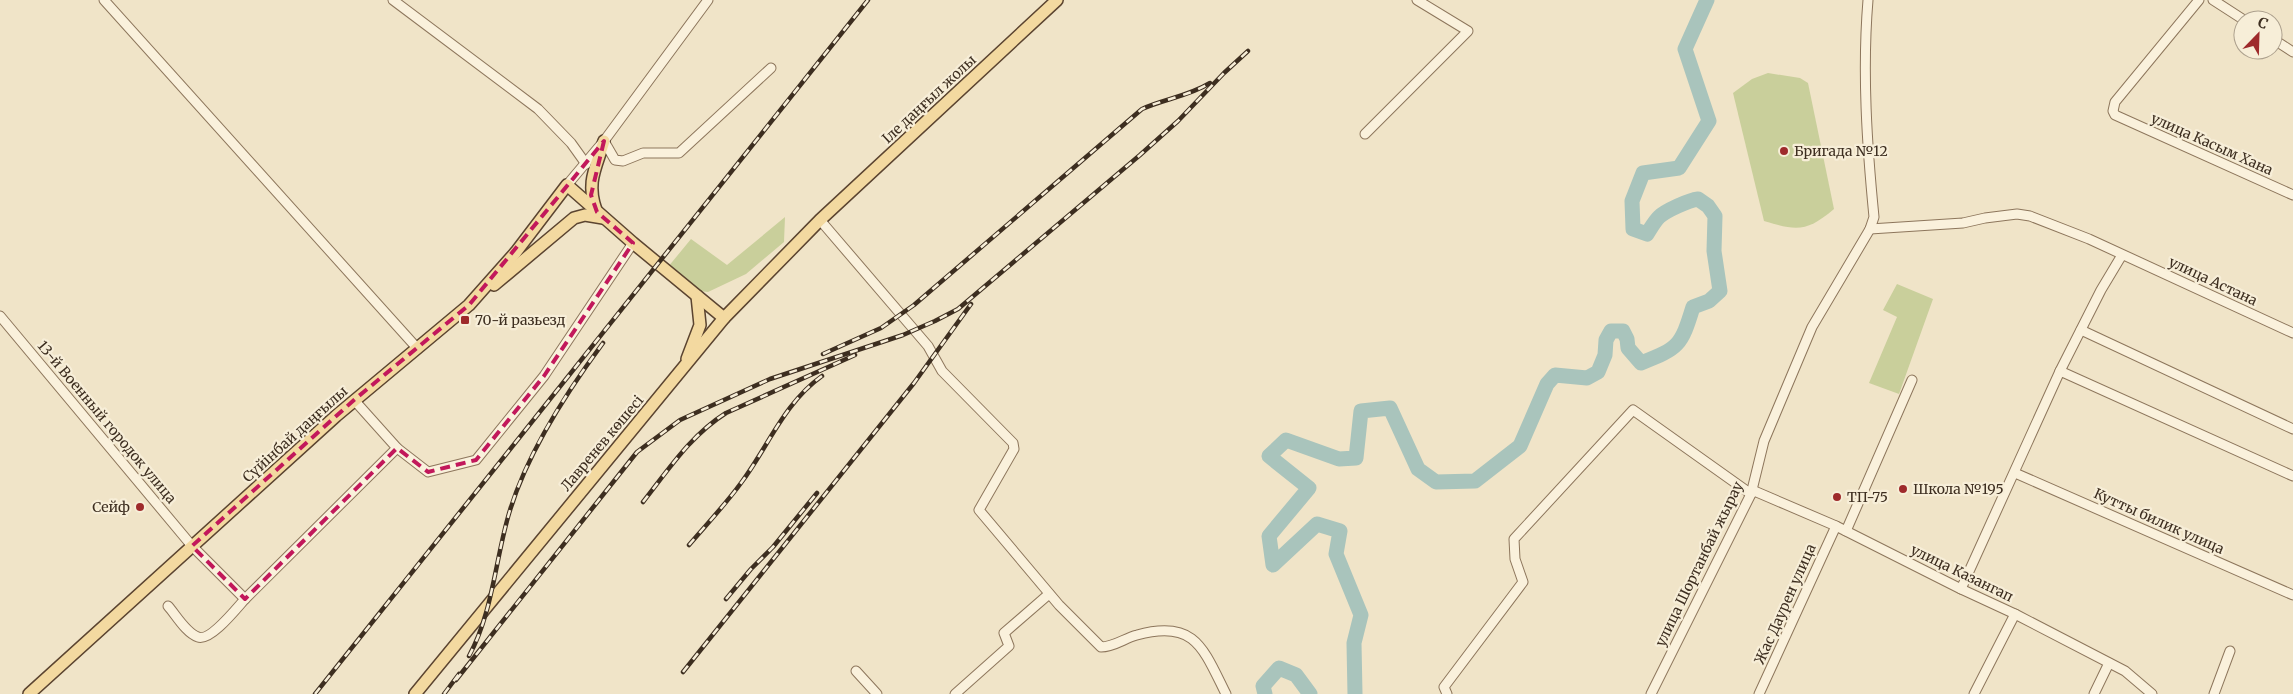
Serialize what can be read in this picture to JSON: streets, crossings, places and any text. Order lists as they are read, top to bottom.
{
  "streets": {
    "main road": ["Іле даңғыл жолы", "Сүйінбай даңғылы", "Лавренев көшесі"],
    "street": [
      "улица Касым Хана",
      "улица Астана",
      "13-й Военный городок улица",
      "Кутты билик улица",
      "улица Шортанбай жырау",
      "улица Казангап",
      "Жас Даурен улица"
    ]
  },
  "crossings": [
    ["Іле даңғыл жолы", "Лавренев көшесі"],
    ["улица Астана", "улица Шортанбай жырау"],
    ["13-й Военный городок улица", "Сүйінбай даңғылы"],
    ["улица Шортанбай жырау", "улица Казангап"],
    ["улица Казангап", "Жас Даурен улица"]
  ],
  "places": {
    "other": [
      "Бригада №12",
      "Школа №195",
      "ТП-75",
      "Сейф"
    ],
    "transit": ["70-й разьезд"]
  },
  "north": "top right"
}
